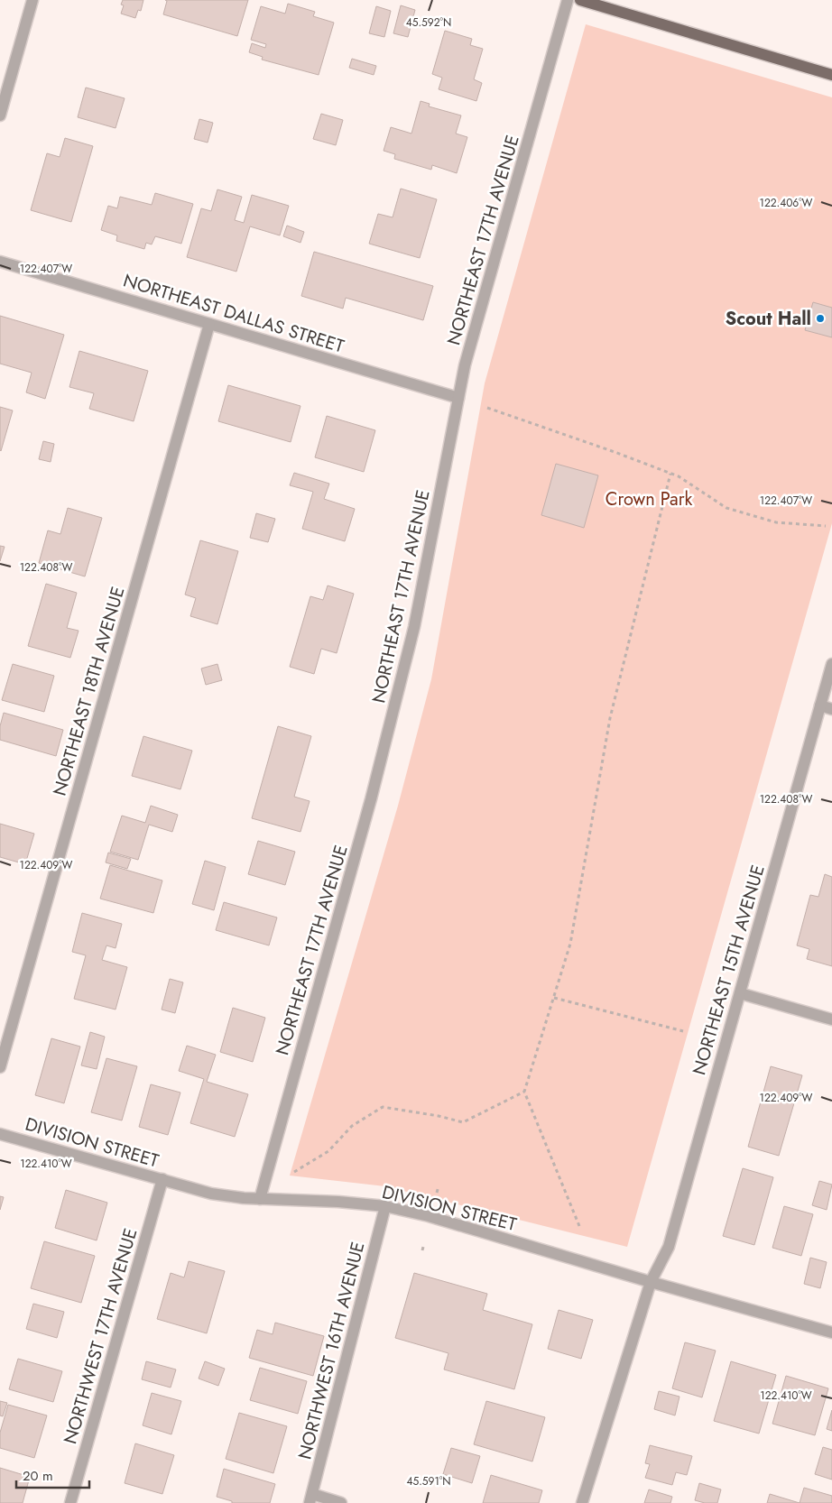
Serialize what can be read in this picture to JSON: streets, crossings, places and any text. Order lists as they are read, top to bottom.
{
  "streets": {
    "street": [
      "NORTHEAST 17TH AVENUE",
      "NORTHEAST DALLAS STREET",
      "NORTHEAST 18TH AVENUE",
      "NORTHEAST 15TH AVENUE",
      "DIVISION STREET",
      "NORTHWEST 17TH AVENUE",
      "NORTHWEST 16TH AVENUE"
    ]
  },
  "crossings": [
    ["NORTHEAST 17TH AVENUE", "NORTHEAST DALLAS STREET"],
    ["NORTHEAST 17TH AVENUE", "DIVISION STREET"],
    ["NORTHEAST DALLAS STREET", "NORTHEAST 18TH AVENUE"],
    ["NORTHEAST 15TH AVENUE", "DIVISION STREET"],
    ["DIVISION STREET", "NORTHWEST 17TH AVENUE"],
    ["DIVISION STREET", "NORTHWEST 16TH AVENUE"]
  ],
  "parks": ["Crown Park"],
  "places": ["Scout Hall"],
  "scale_bar": "20 m",
  "coordinates": [
    "45.592°N",
    "122.406°W",
    "122.407°W",
    "122.408°W",
    "122.409°W",
    "122.410°W",
    "45.591°N"
  ]
}
